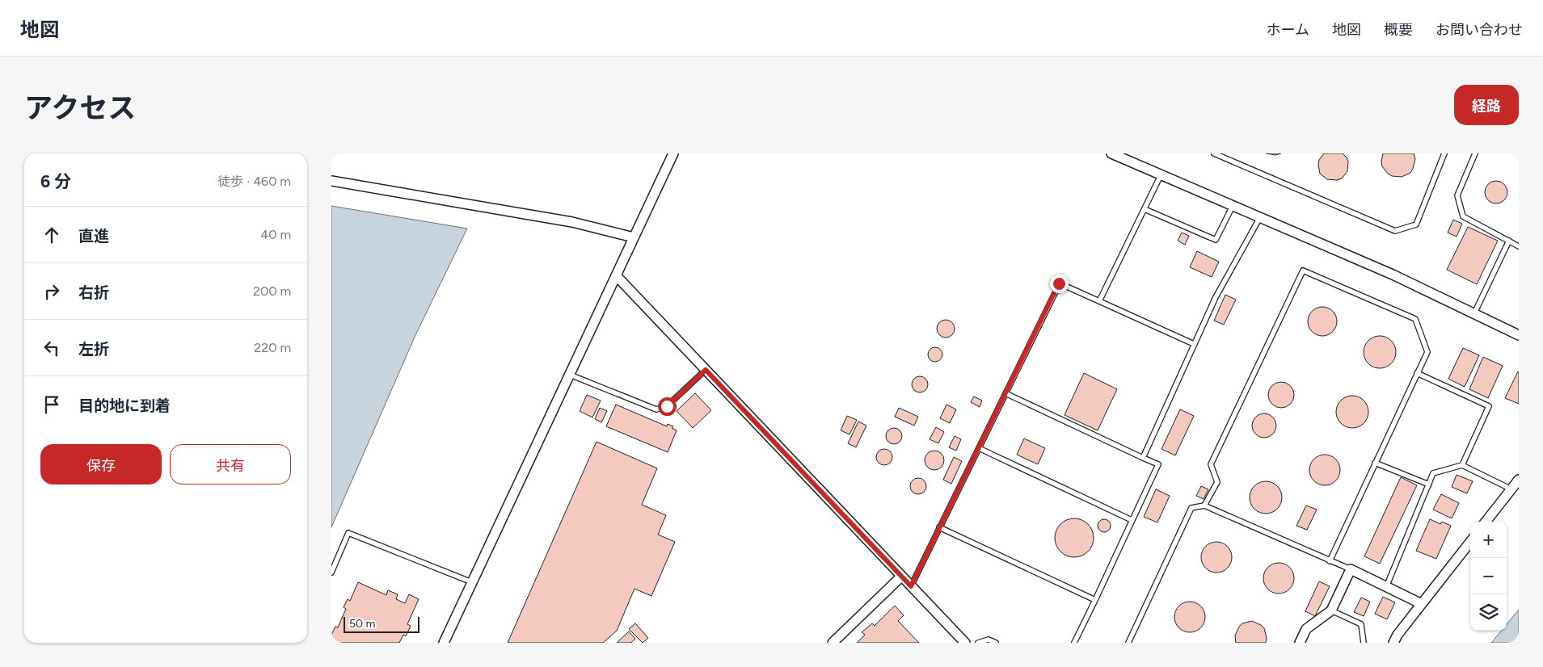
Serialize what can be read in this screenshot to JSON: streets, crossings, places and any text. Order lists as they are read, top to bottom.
{
  "scale_bar": "50 m",
  "page": {
    "header": "地図",
    "nav": [
      "ホーム",
      "地図",
      "概要",
      "お問い合わせ"
    ],
    "title": "アクセス",
    "buttons": [
      "経路",
      ["保存", "共有"]
    ],
    "heading": ["6 分", "徒歩 · 460 m"],
    "list": [
      ["直進", "40 m"],
      ["右折", "200 m"],
      ["左折", "220 m"],
      "目的地に到着"
    ],
    "map_buttons": ["+", "−"],
    "scale": "50 m"
  }
}
